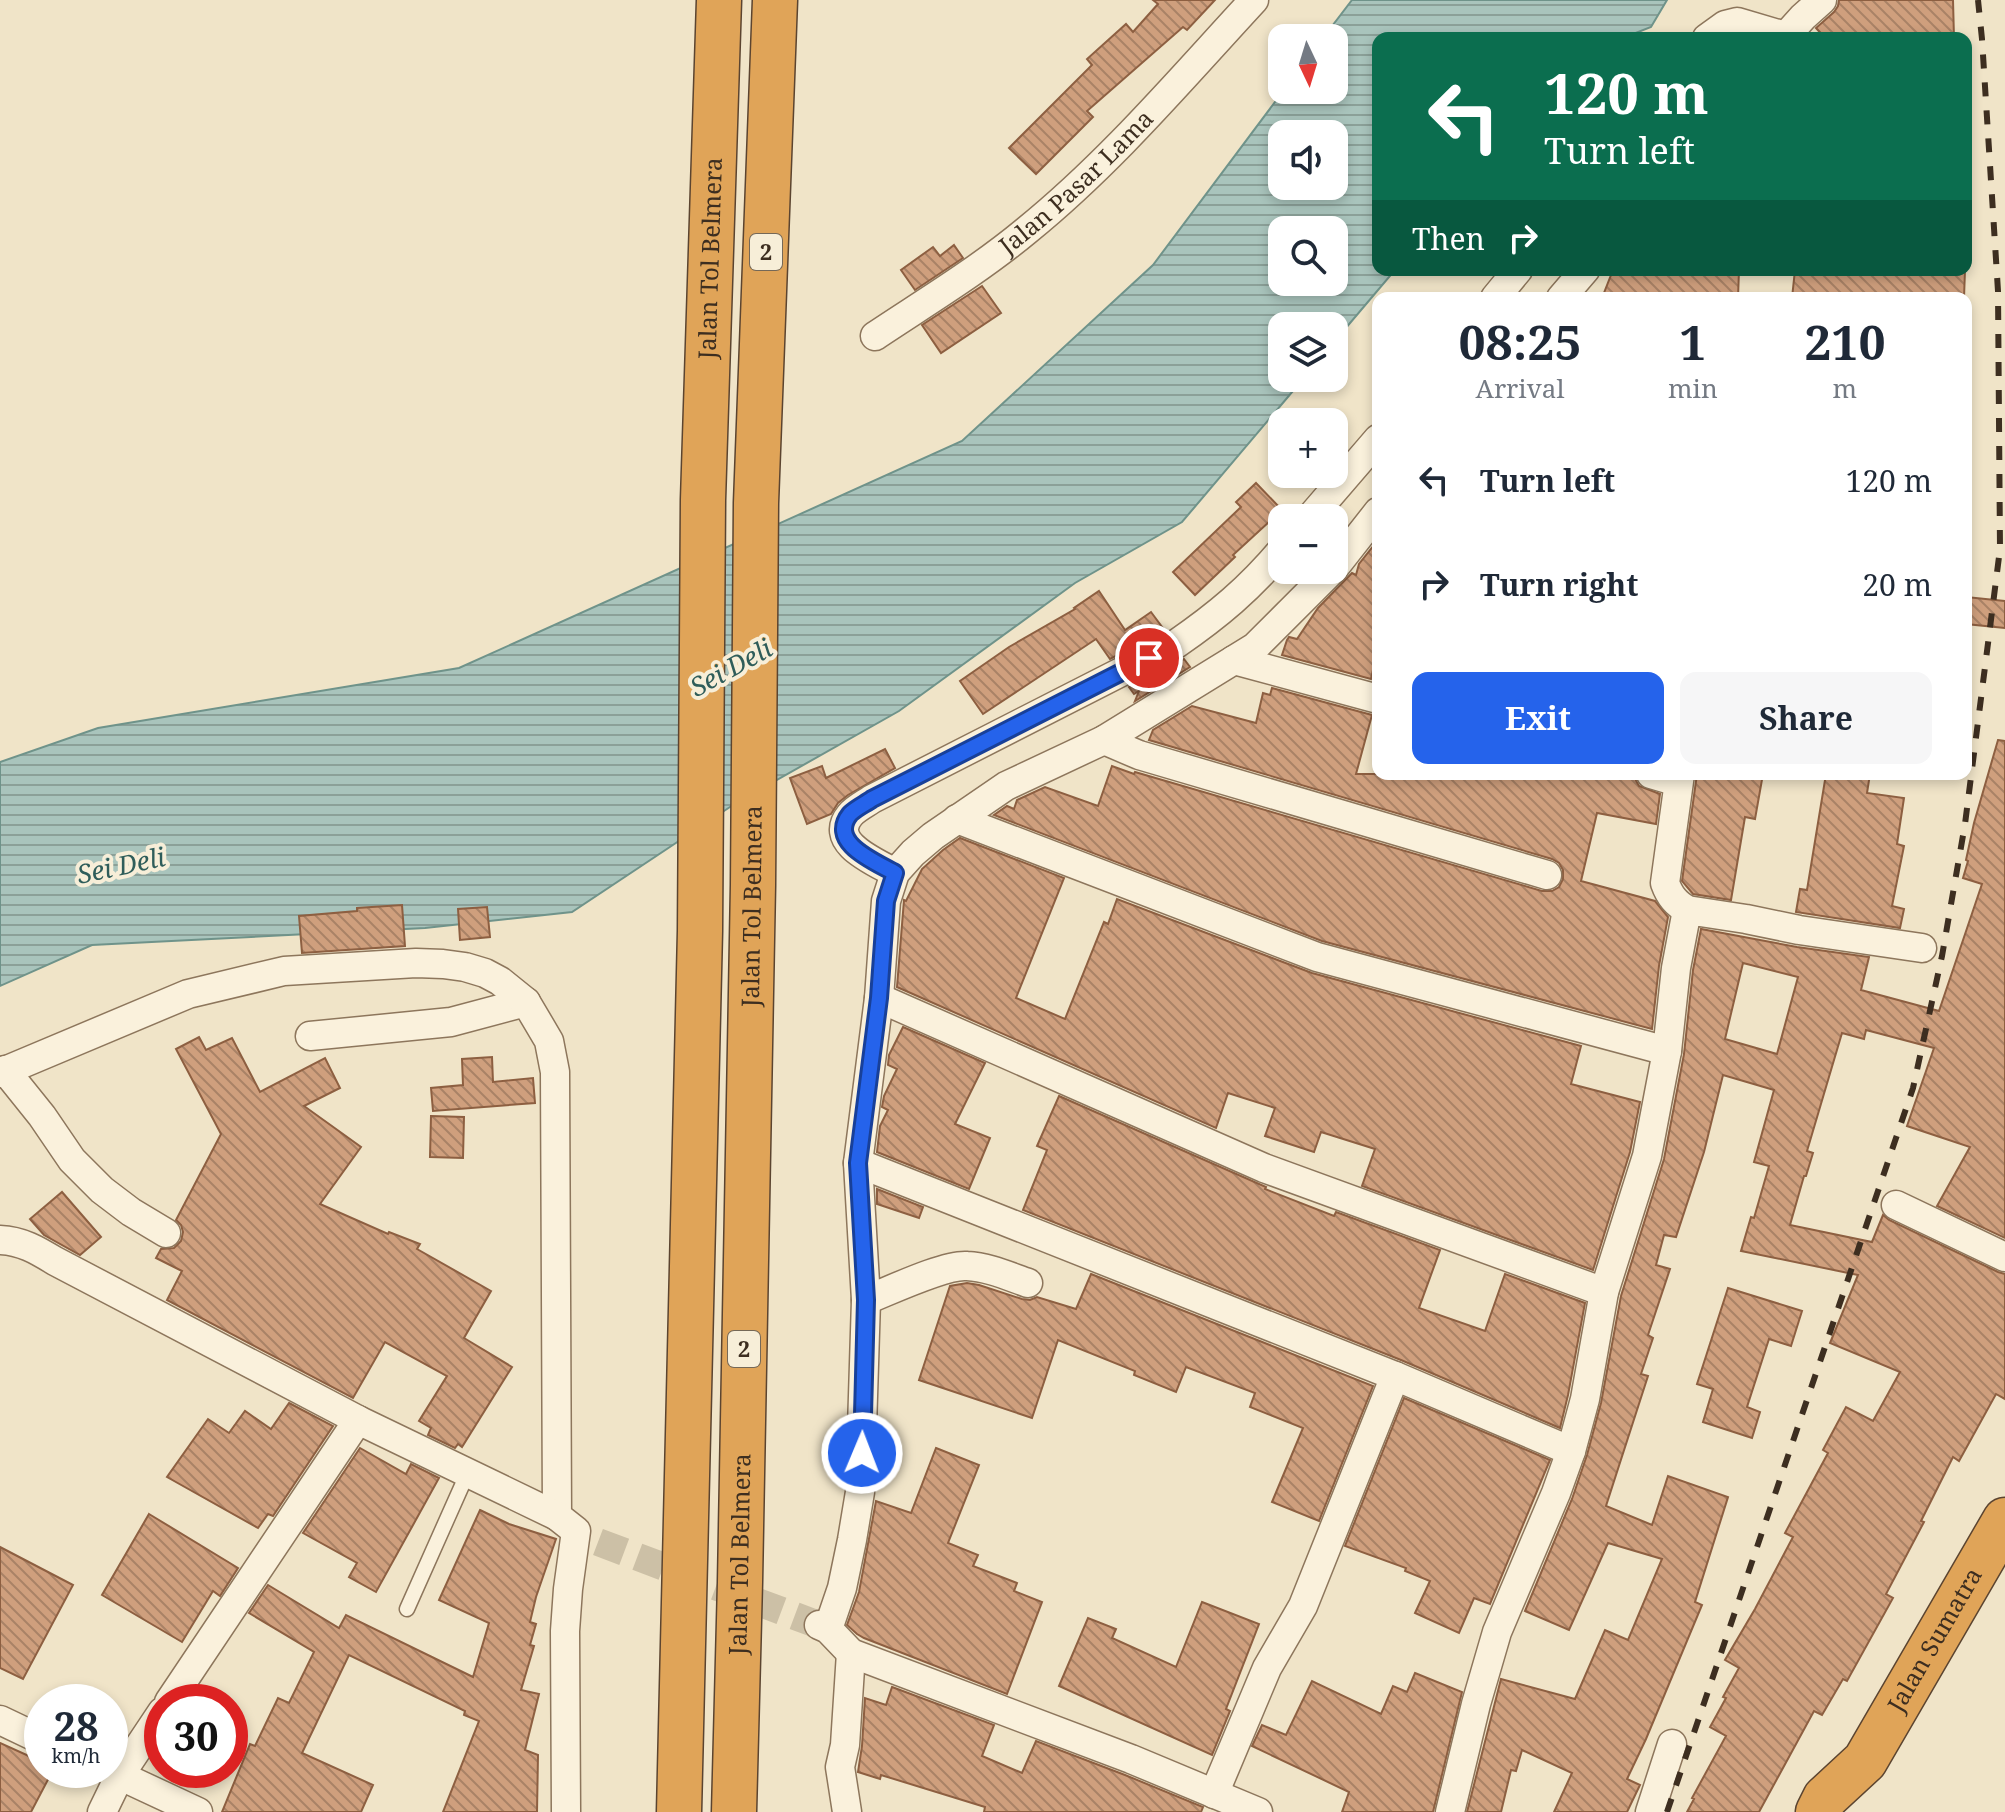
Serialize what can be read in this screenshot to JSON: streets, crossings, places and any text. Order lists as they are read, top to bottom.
{
  "streets": {
    "highway": ["2", "Jalan Tol Belmera", "Jalan Sumatra"],
    "street": ["Jalan Pasar Lama"]
  },
  "water": ["Sei Deli"],
  "north": "bottom",
  "page": {
    "map_buttons": ["+", "−"],
    "turn": ["120 m", "Turn left"],
    "then": "Then",
    "eta": [
      "08:25",
      "Arrival",
      "1",
      "min",
      "210",
      "m"
    ],
    "list": [
      {
        "name": "Turn left",
        "value": "120 m"
      },
      {
        "name": "Turn right",
        "value": "20 m"
      }
    ],
    "buttons": ["Exit", "Share"],
    "speed": "28 km/h",
    "limit": "30"
  }
}
